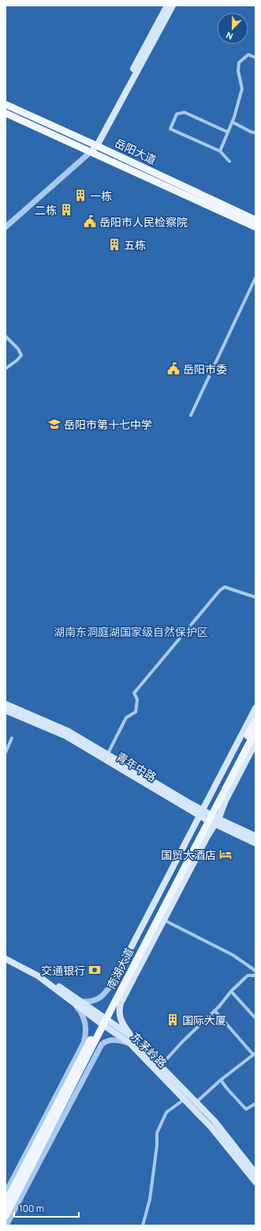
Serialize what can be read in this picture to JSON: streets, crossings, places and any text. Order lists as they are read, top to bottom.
{
  "streets": {
    "main road": [
      "岳阳大道",
      "青年中路",
      "南湖大道",
      "东茅岭路"
    ]
  },
  "crossings": [
    ["青年中路", "南湖大道"],
    ["南湖大道", "东茅岭路"]
  ],
  "parks": ["湖南东洞庭湖国家级自然保护区"],
  "places": {
    "building": [
      "一栋",
      "二栋",
      "五栋",
      "国际大厦"
    ],
    "public building": ["岳阳市人民检察院", "岳阳市委"],
    "school or university": ["岳阳市第十七中学"],
    "hotel": ["国贸大酒店"],
    "bank": ["交通银行"]
  },
  "scale_bar": "100 m",
  "north": "bottom left"
}
